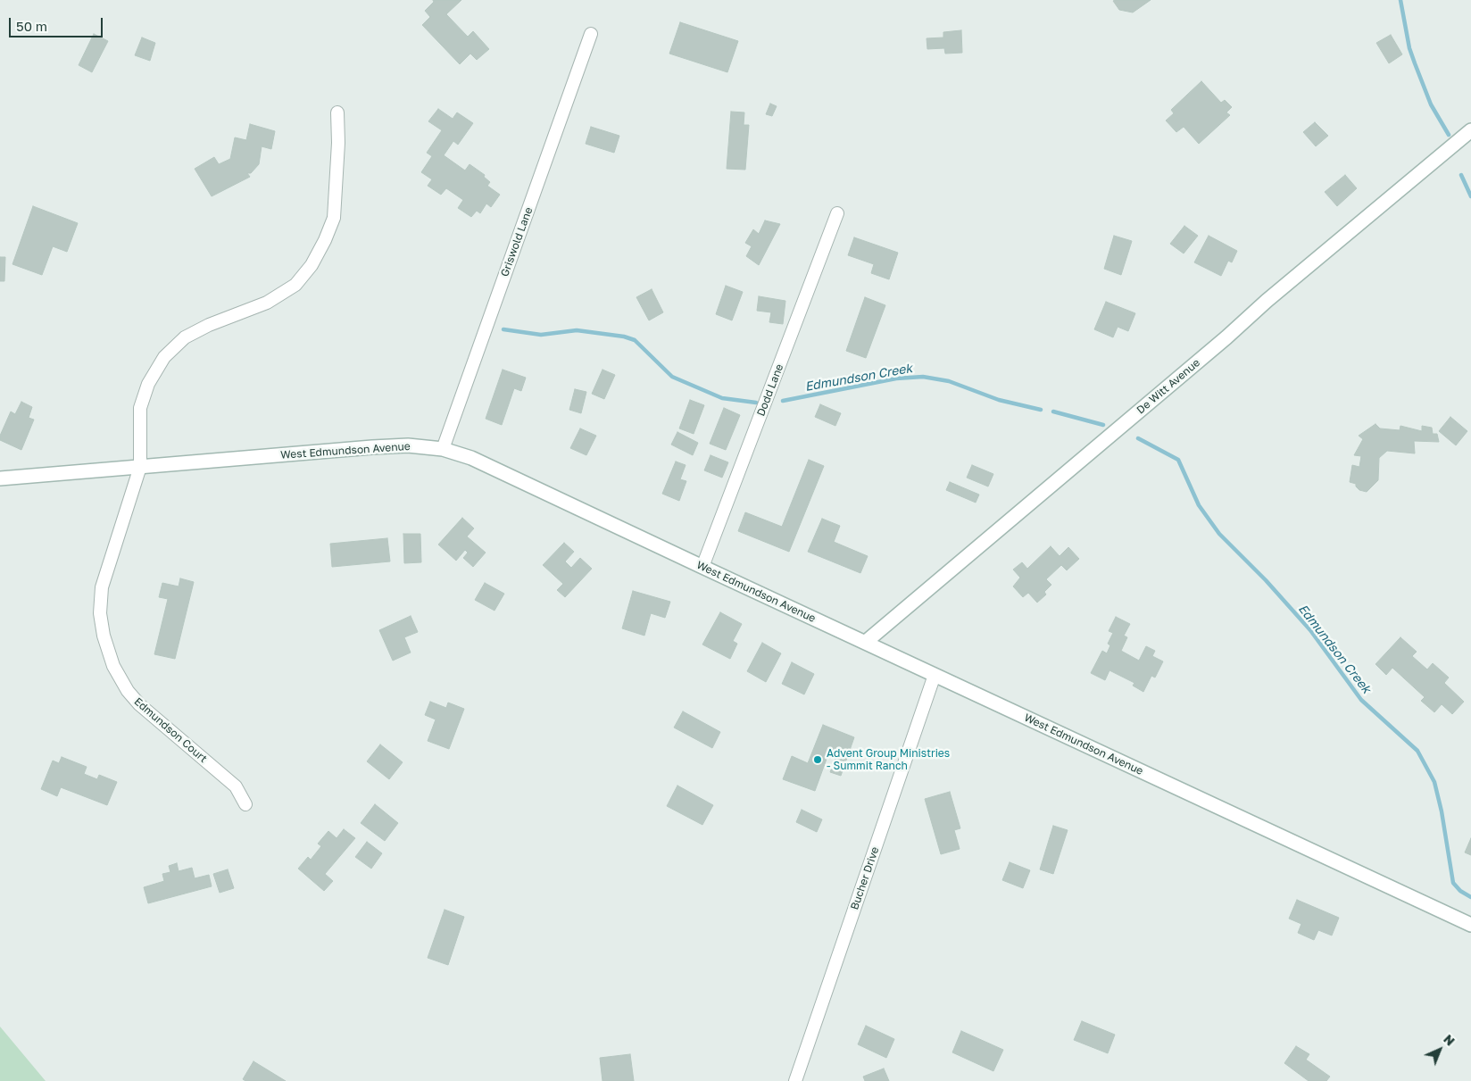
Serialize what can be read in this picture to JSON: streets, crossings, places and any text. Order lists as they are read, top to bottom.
{
  "streets": {
    "street": [
      "Griswold Lane",
      "De Witt Avenue",
      "Dodd Lane",
      "West Edmundson Avenue",
      "Edmundson Court",
      "Bucher Drive"
    ]
  },
  "crossings": [
    ["Griswold Lane", "West Edmundson Avenue"],
    ["De Witt Avenue", "West Edmundson Avenue"],
    ["Dodd Lane", "West Edmundson Avenue"],
    ["West Edmundson Avenue", "Edmundson Court"],
    ["West Edmundson Avenue", "Bucher Drive"]
  ],
  "water": ["Edmundson Creek"],
  "places": ["Advent Group Ministries - Summit Ranch"],
  "scale_bar": "50 m",
  "north": "top right"
}
